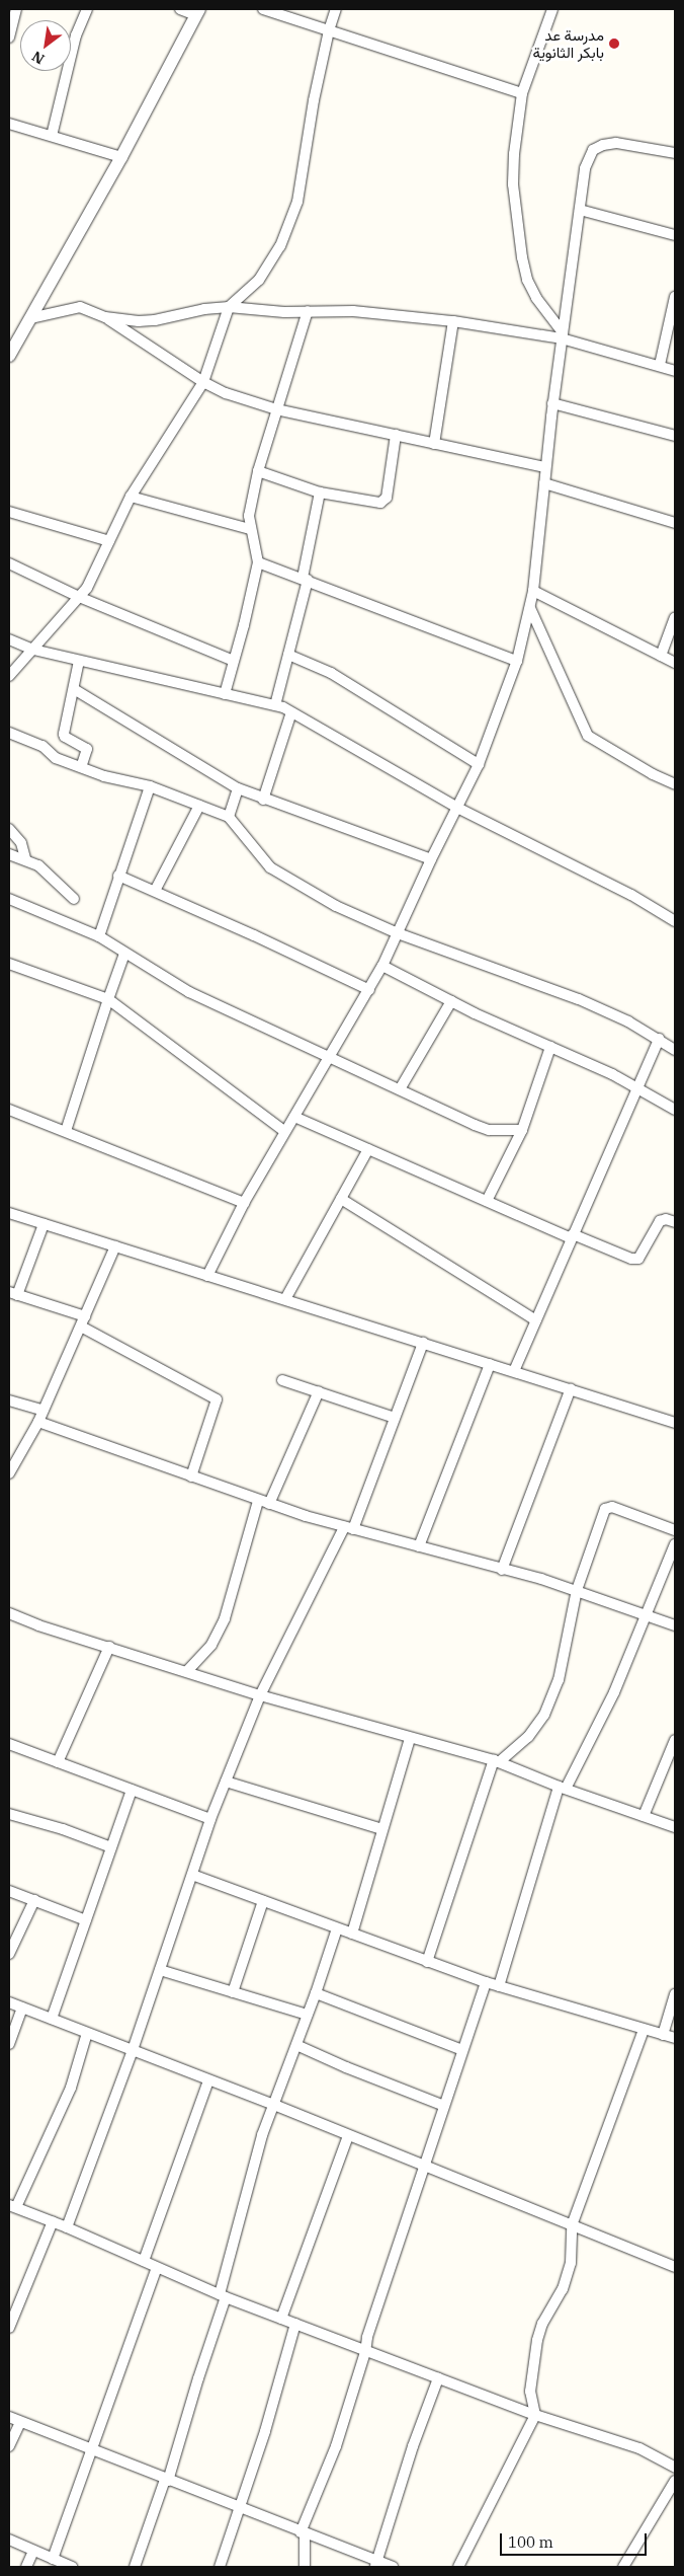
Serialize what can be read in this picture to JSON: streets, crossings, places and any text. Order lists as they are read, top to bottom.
{
  "places": ["مدرسة عد بابكر الثانوية"],
  "scale_bar": "100 m",
  "north": "bottom left"
}
